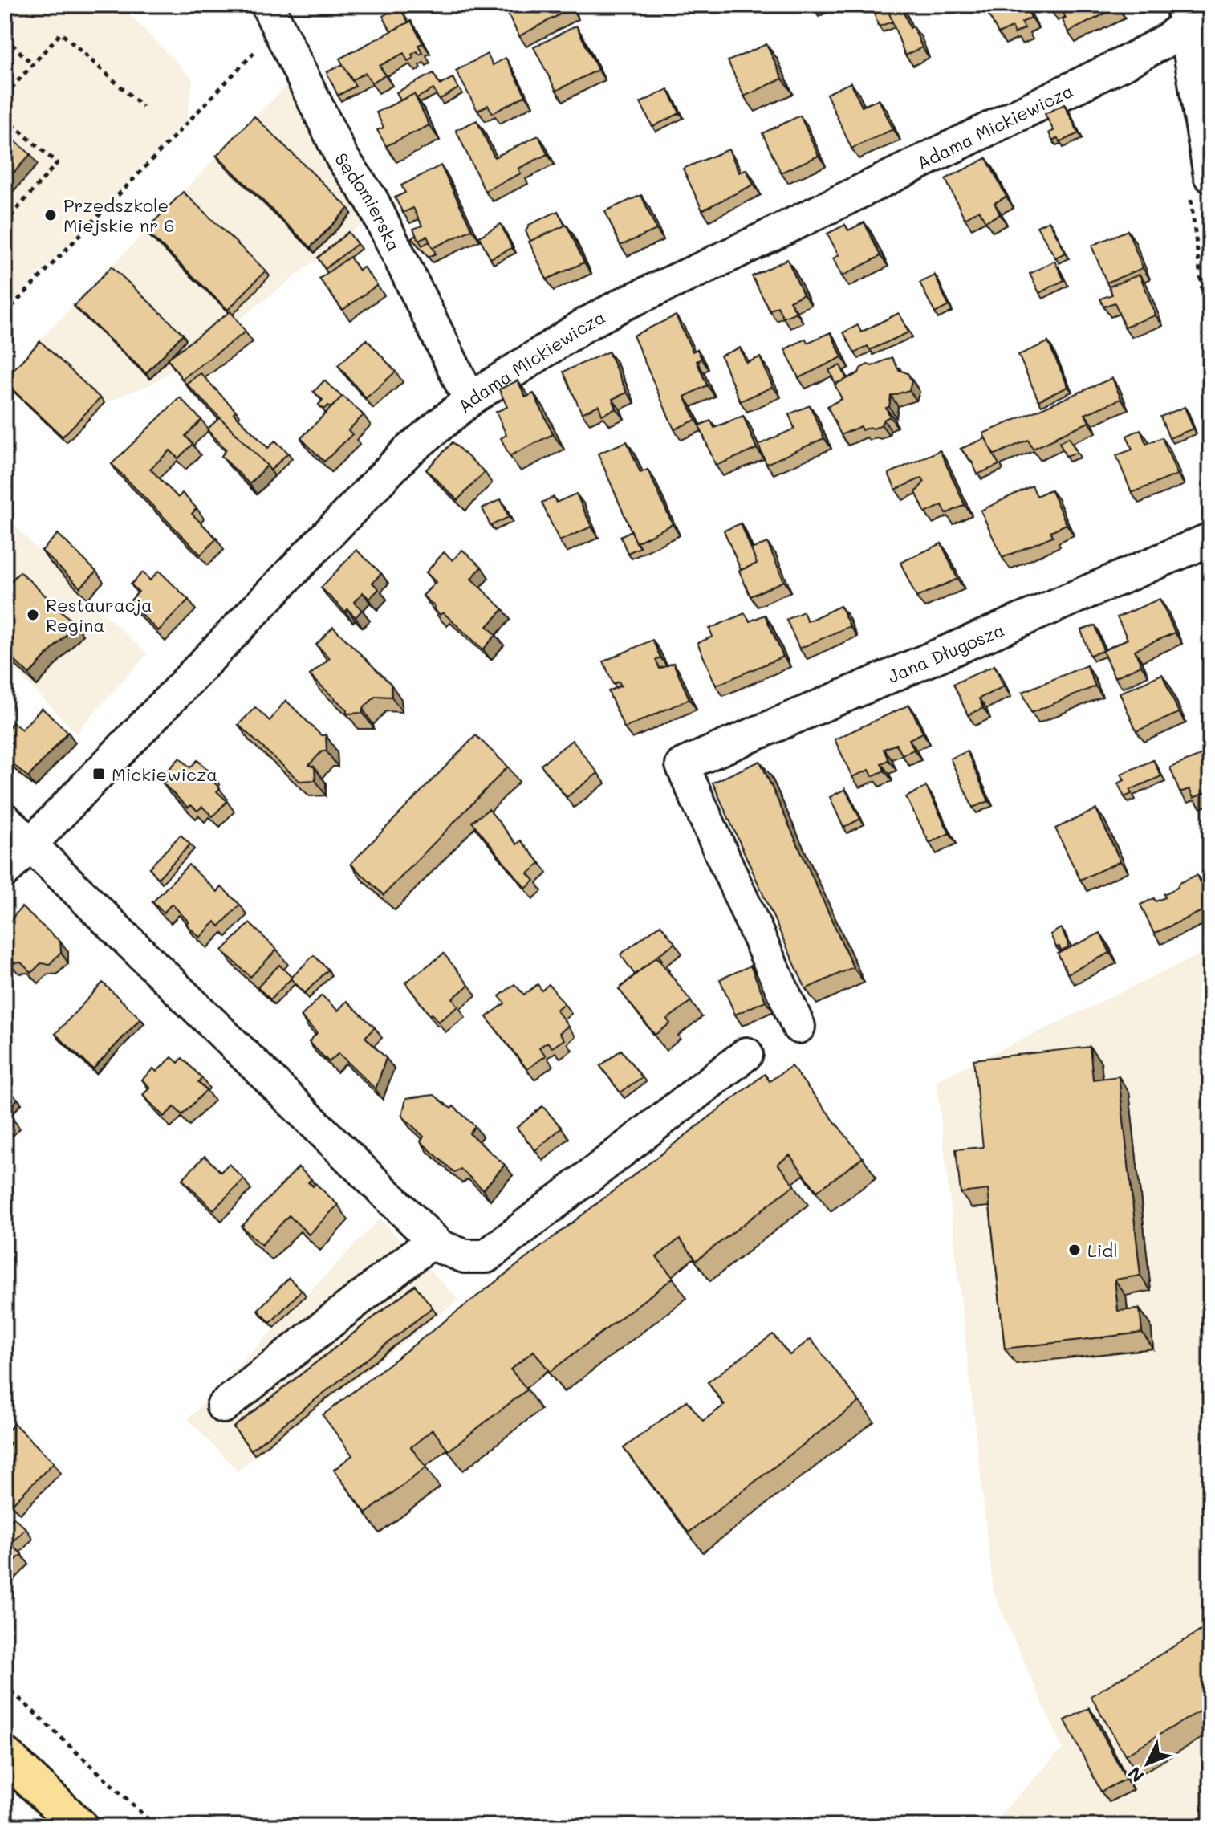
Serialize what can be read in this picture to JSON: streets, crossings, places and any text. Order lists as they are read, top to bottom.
{
  "streets": {
    "street": ["Adama Mickiewicza", "Sędomierska", "Jana Długosza"]
  },
  "crossings": [
    ["Adama Mickiewicza", "Sędomierska"]
  ],
  "places": {
    "other": ["Przedszkole Miejskie nr 6", "Restauracja Regina", "Lidl"],
    "transit": ["Mickiewicza"]
  },
  "north": "bottom left"
}
